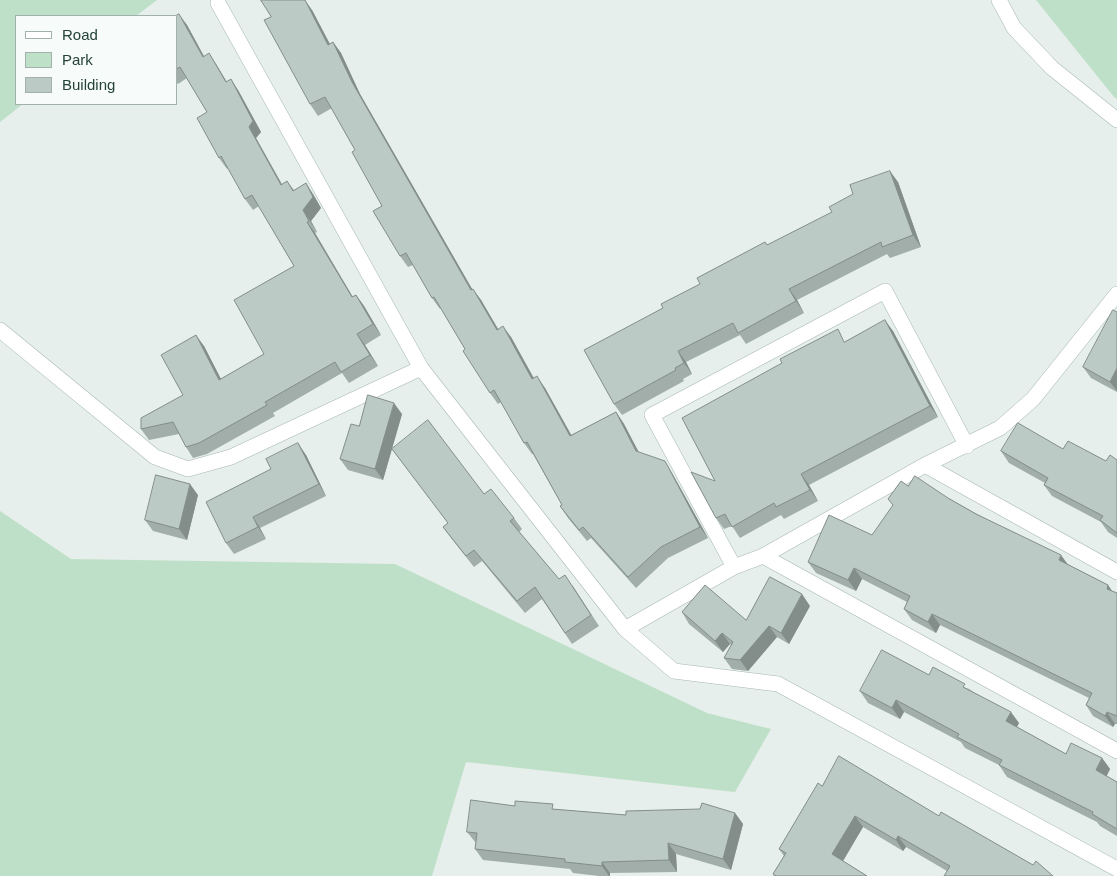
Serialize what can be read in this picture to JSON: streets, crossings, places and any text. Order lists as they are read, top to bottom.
{
  "legend": ["Road", "Park", "Building"]
}
